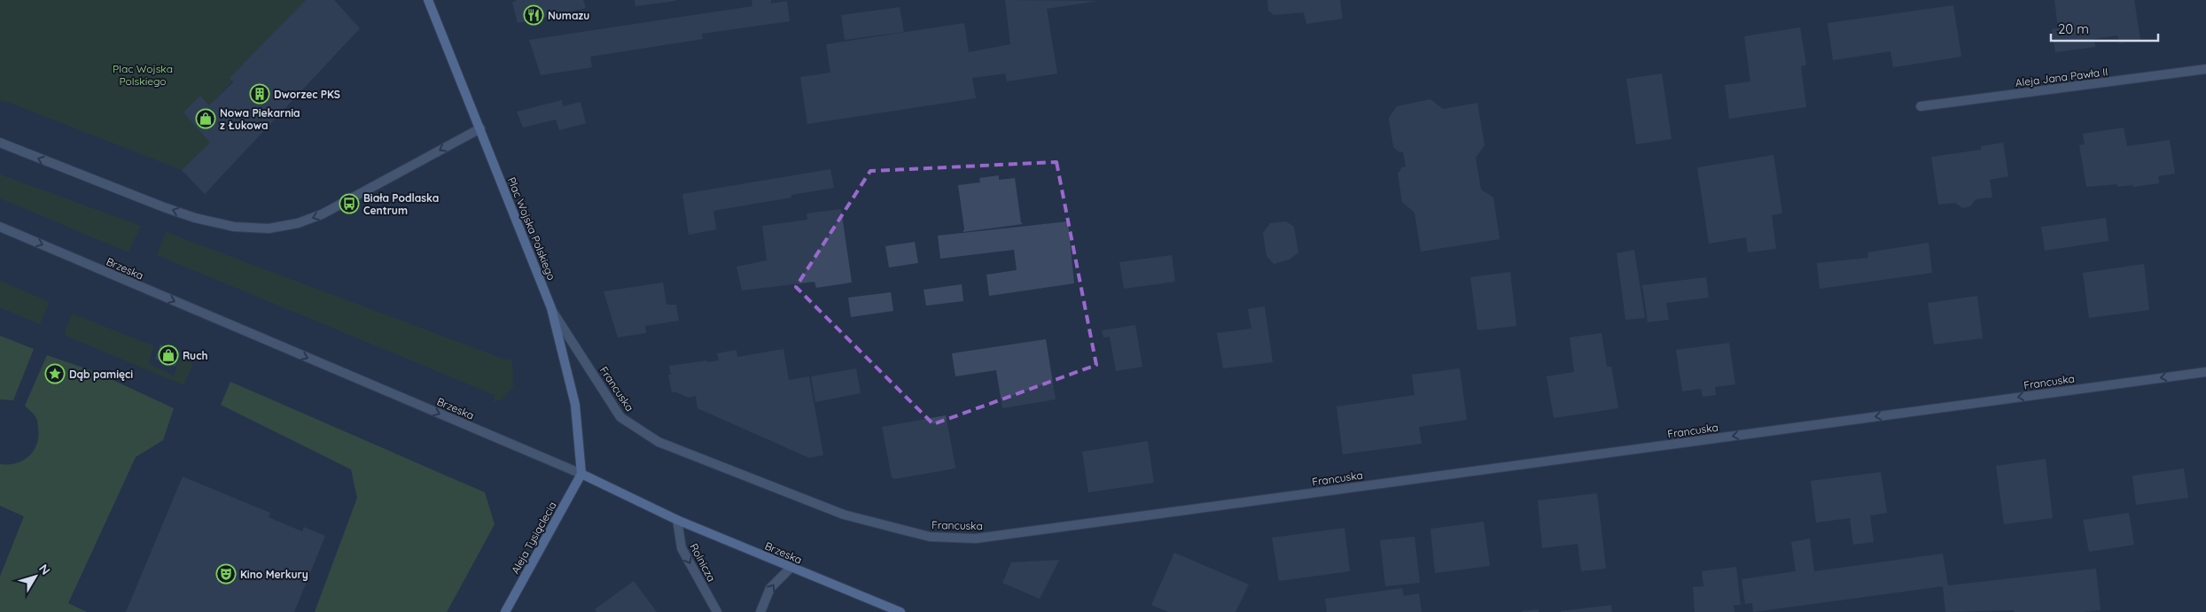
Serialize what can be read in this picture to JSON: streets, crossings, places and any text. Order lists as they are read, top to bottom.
{
  "streets": {
    "street": [
      "Aleja Jana Pawła II",
      "Plac Wojska Polskiego",
      "Brzeska",
      "Francuska",
      "Aleja Tysiąclecia",
      "Rolnicza"
    ]
  },
  "crossings": [
    ["Plac Wojska Polskiego", "Brzeska"],
    ["Plac Wojska Polskiego", "Francuska"],
    ["Plac Wojska Polskiego", "Aleja Tysiąclecia"],
    ["Brzeska", "Aleja Tysiąclecia"],
    ["Brzeska", "Rolnicza"]
  ],
  "one_way": ["Brzeska", "Francuska", "Rolnicza"],
  "parks": ["Plac Wojska Polskiego"],
  "places": {
    "restaurant": ["Numazu"],
    "building": ["Dworzec PKS"],
    "shop": ["Nowa Piekarnia z Łukowa", "Ruch"],
    "bus stop": ["Biała Podlaska Centrum"],
    "place": ["Dąb pamięci"],
    "theatre": ["Kino Merkury"]
  },
  "scale_bar": "20 m",
  "north": "top right"
}
